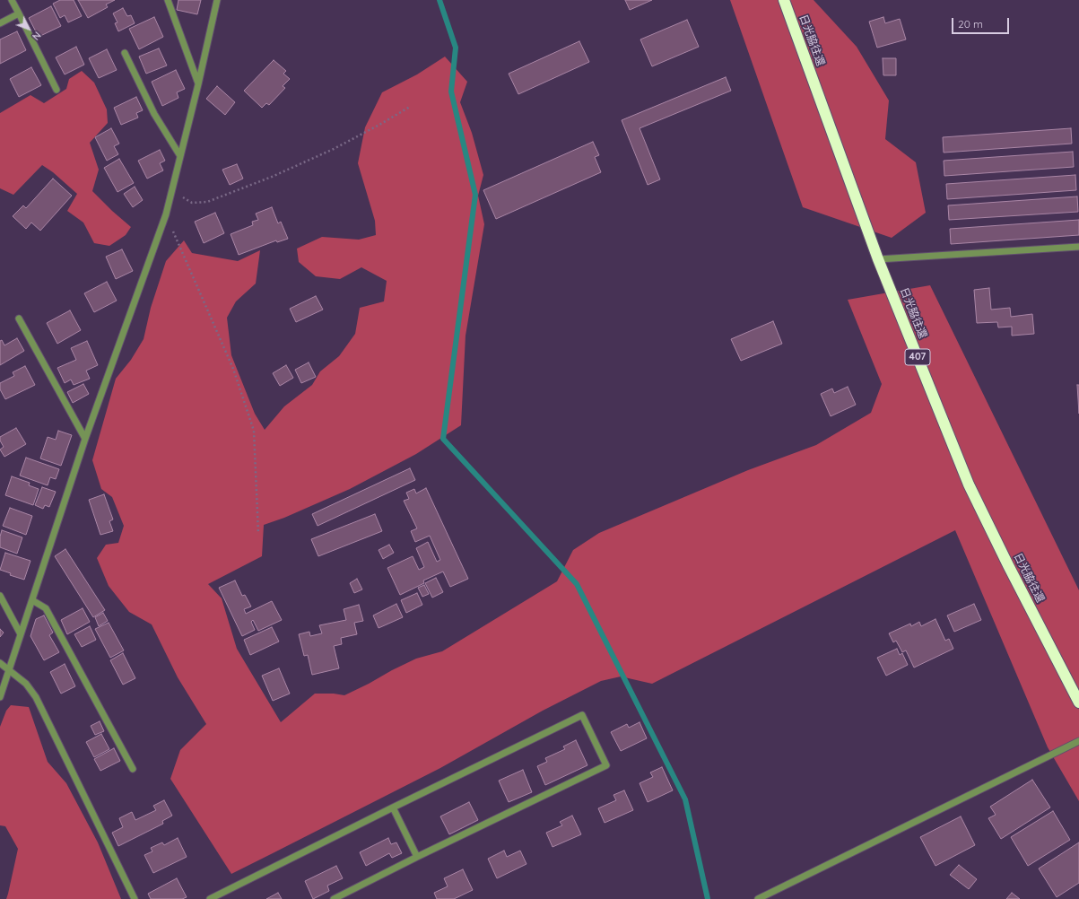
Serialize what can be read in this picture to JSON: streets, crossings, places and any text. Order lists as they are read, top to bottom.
{
  "streets": {
    "highway": ["日光脇往還", "407"]
  },
  "scale_bar": "20 m",
  "north": "bottom right"
}
